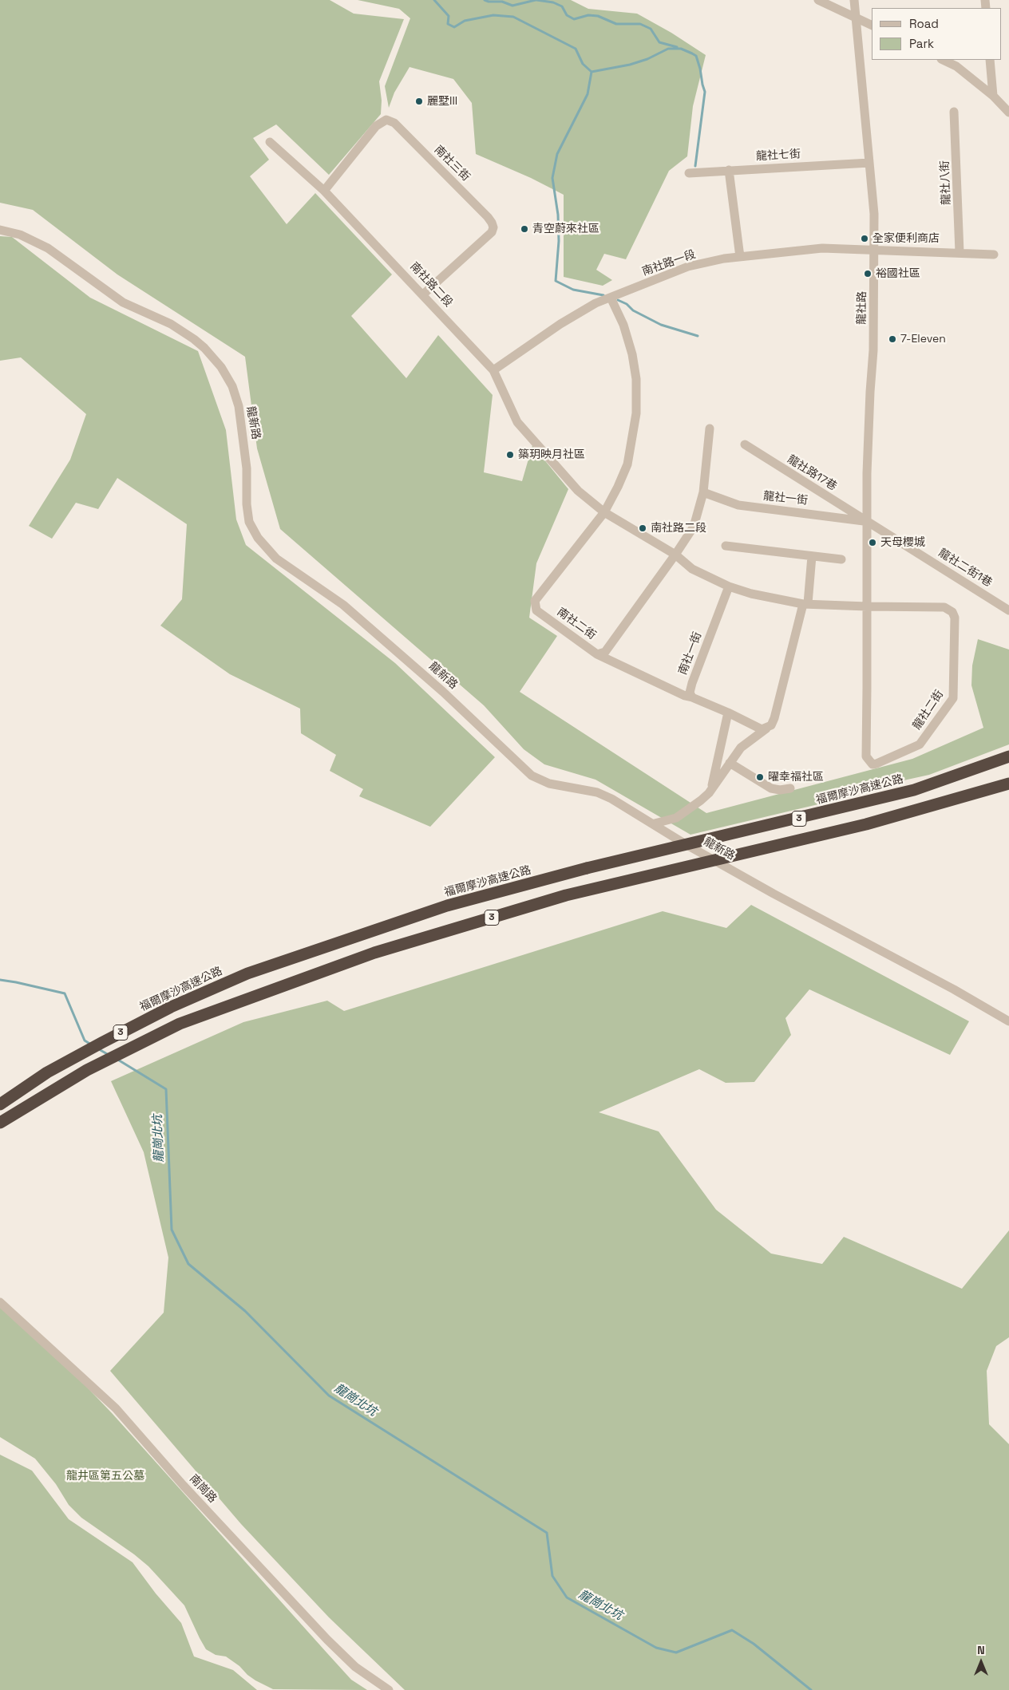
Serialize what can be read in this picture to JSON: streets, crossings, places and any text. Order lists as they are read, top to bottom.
{
  "streets": {
    "highway": ["福爾摩沙高速公路", "3"],
    "street": [
      "龍社七街",
      "南社三街",
      "龍社八街",
      "南社路一段",
      "南社路二段",
      "龍社路",
      "龍新路",
      "龍社路17巷",
      "龍社一街",
      "龍社二街1巷",
      "南社二街",
      "南社一街",
      "龍社二街",
      "南崗路"
    ]
  },
  "crossings": [
    ["龍社七街", "龍社路"],
    ["南社三街", "南社路二段"],
    ["南社路一段", "南社路二段"],
    ["南社路一段", "龍社路"],
    ["南社路一段", "南社二街"],
    ["南社路二段", "南社二街"],
    ["南社路二段", "南社一街"],
    ["南社路二段", "龍社二街"],
    ["龍社路", "龍社路17巷"],
    ["龍社路", "龍社一街"],
    ["龍社路", "龍社二街1巷"],
    ["龍社路", "龍社二街"],
    ["龍社路17巷", "龍社一街"],
    ["龍社路17巷", "龍社二街1巷"],
    ["龍社路17巷", "龍社二街"],
    ["龍社一街", "龍社二街1巷"],
    ["龍社一街", "南社二街"],
    ["龍社一街", "龍社二街"],
    ["龍社二街1巷", "龍社二街"]
  ],
  "water": ["龍崗北坑"],
  "parks": ["龍井區第五公墓"],
  "places": [
    "麗墅III",
    "青空蔚來社區",
    "全家便利商店",
    "裕國社區",
    "7-Eleven",
    "築玥映月社區",
    "南社路二段",
    "天母櫻城",
    "曜幸福社區"
  ],
  "legend": ["Road", "Park"],
  "north": "top"
}
